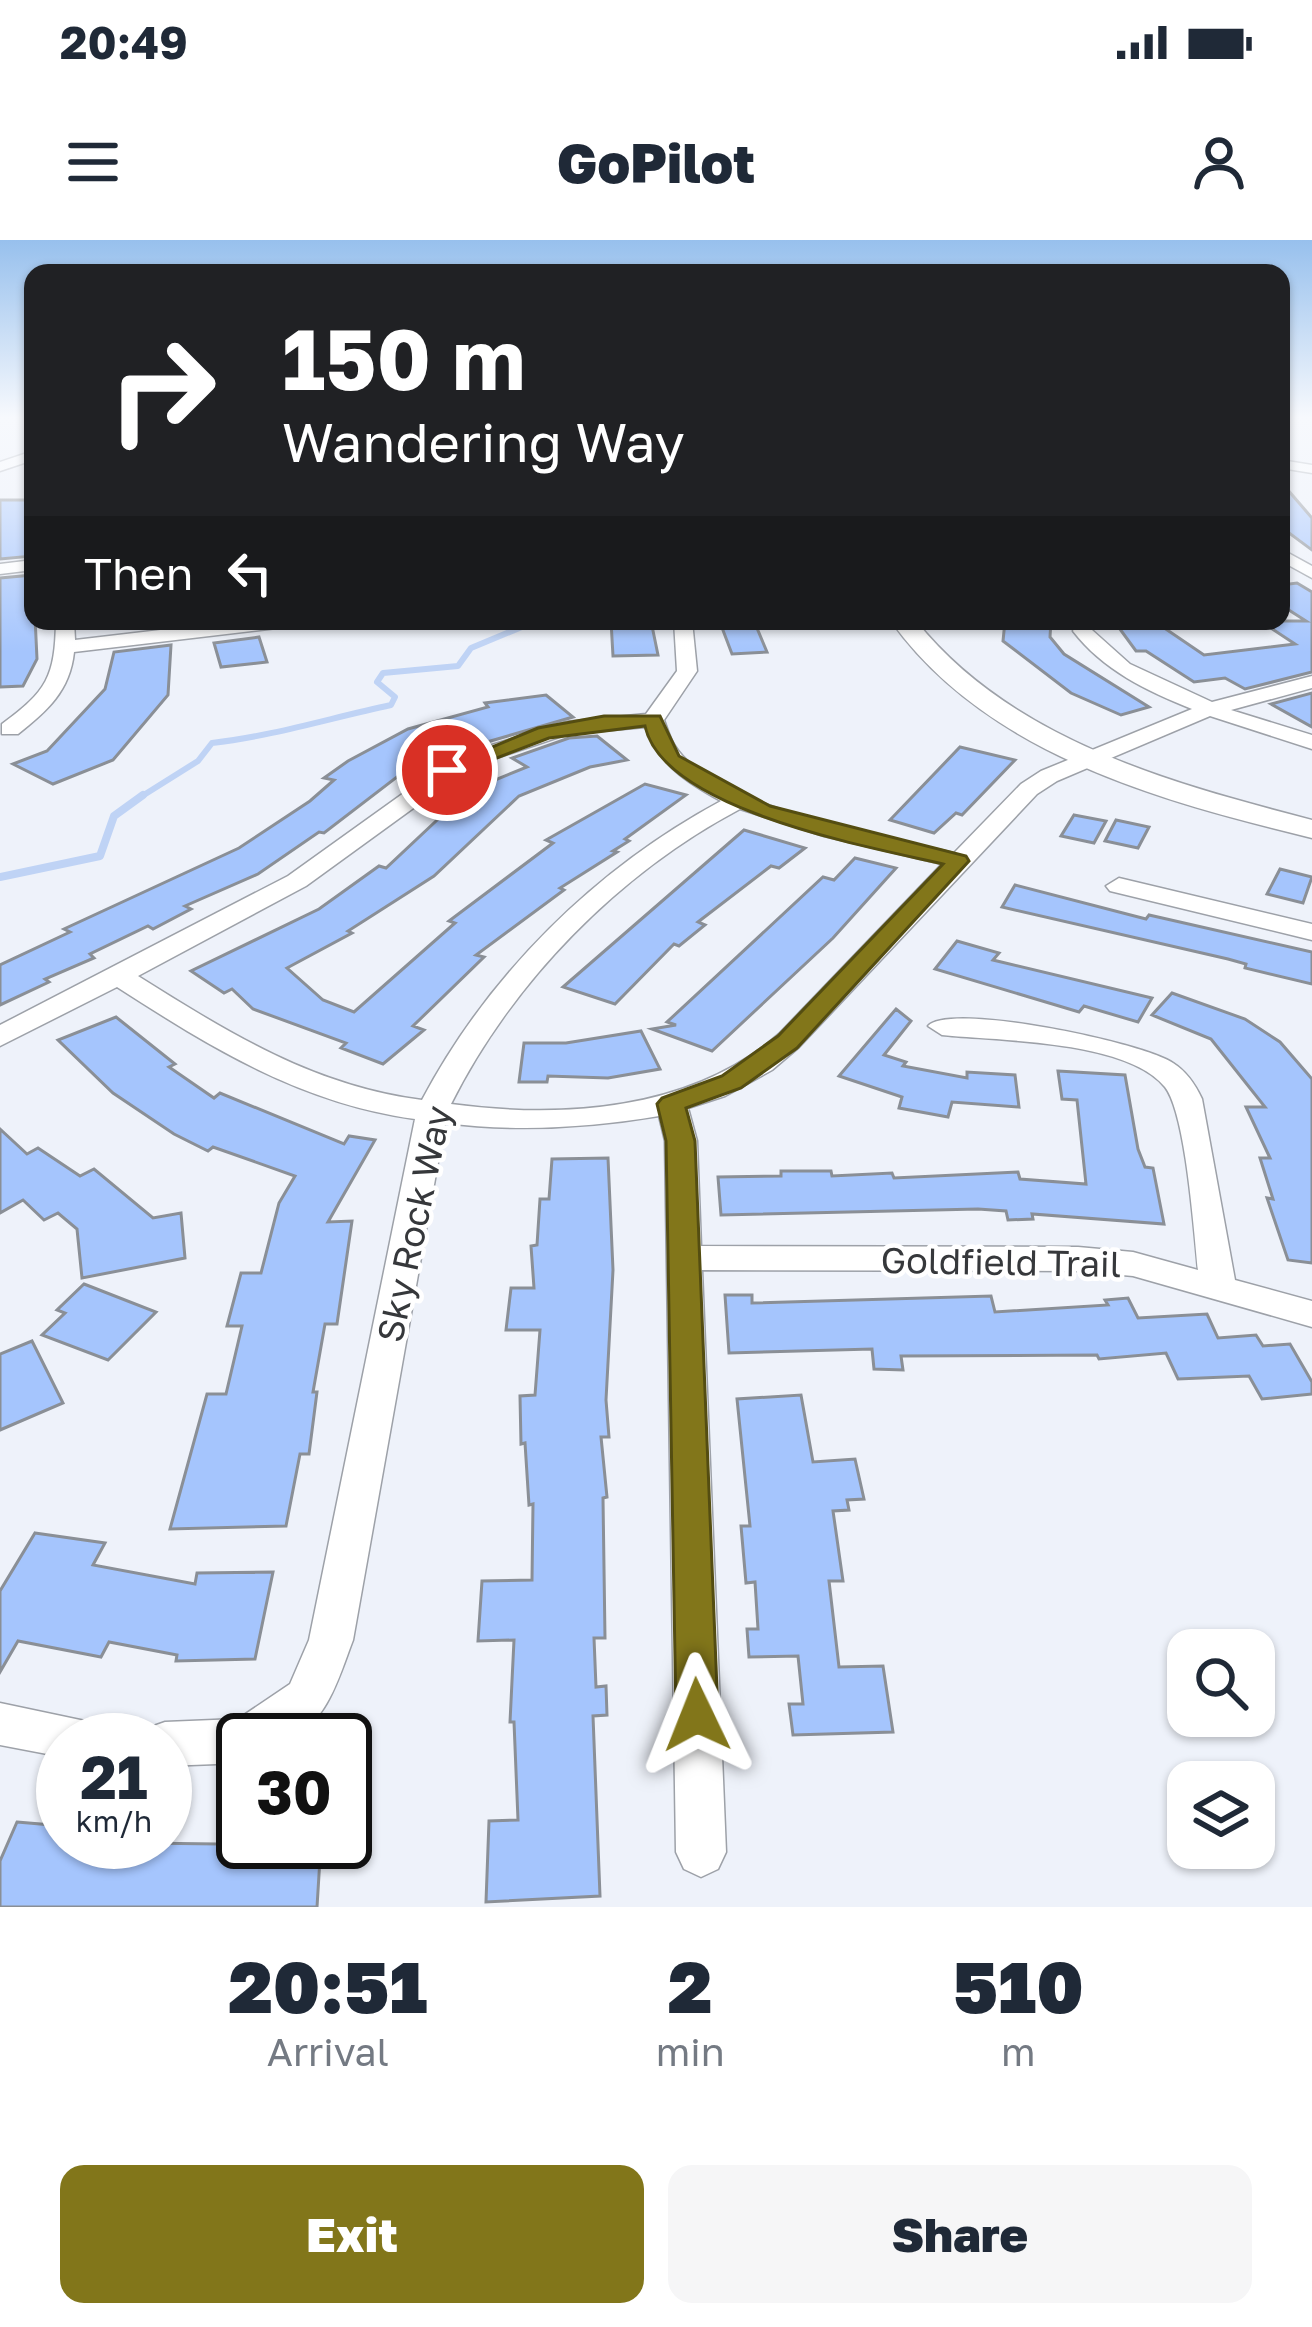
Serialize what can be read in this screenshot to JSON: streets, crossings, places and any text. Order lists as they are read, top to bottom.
{
  "streets": {
    "street": ["Sky Rock Way", "Goldfield Trail"]
  },
  "page": {
    "status": "20:49",
    "header": "GoPilot",
    "turn": ["150 m", "Wandering Way"],
    "then": "Then",
    "speed": "21 km/h",
    "limit": "30",
    "eta": [
      "20:51",
      "Arrival",
      "2",
      "min",
      "510",
      "m"
    ],
    "buttons": ["Exit", "Share"]
  }
}
